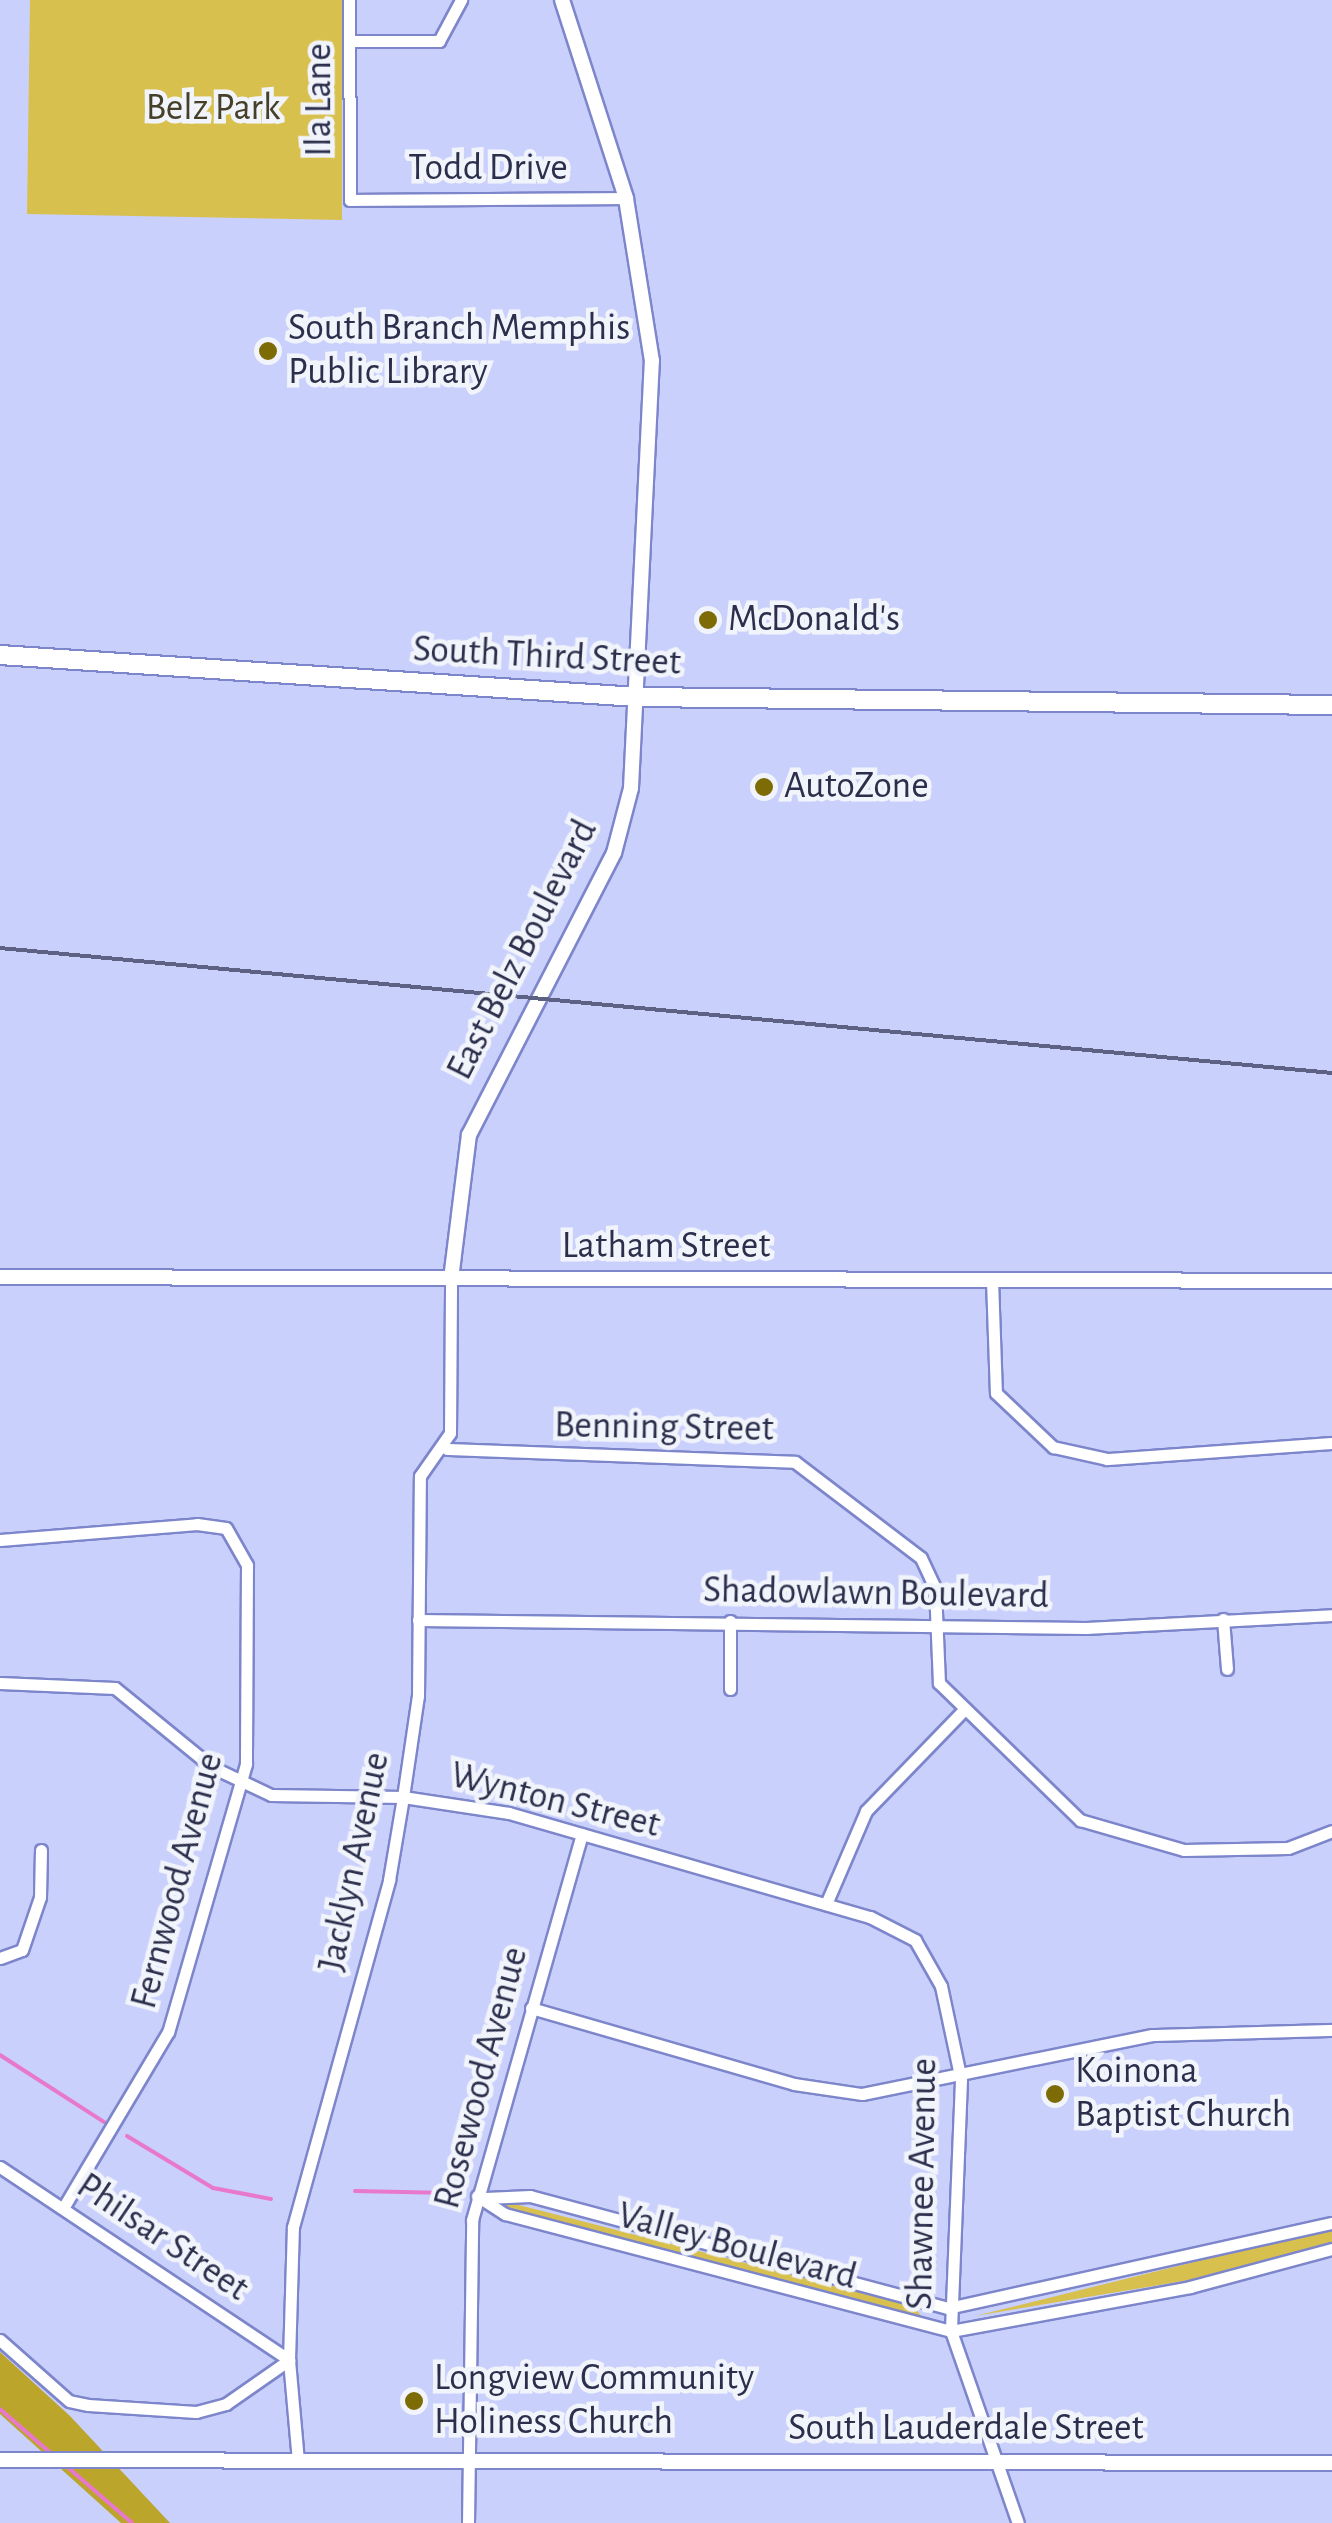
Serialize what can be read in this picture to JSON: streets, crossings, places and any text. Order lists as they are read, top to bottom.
{
  "streets": {
    "main road": ["South Third Street"],
    "street": [
      "Ila Lane",
      "Todd Drive",
      "East Belz Boulevard",
      "Latham Street",
      "Benning Street",
      "Shadowlawn Boulevard",
      "Wynton Street",
      "Jacklyn Avenue",
      "Fernwood Avenue",
      "Rosewood Avenue",
      "Shawnee Avenue",
      "Philsar Street",
      "Valley Boulevard",
      "South Lauderdale Street"
    ]
  },
  "crossings": [
    ["Ila Lane", "Todd Drive"],
    ["Todd Drive", "East Belz Boulevard"],
    ["South Third Street", "East Belz Boulevard"],
    ["East Belz Boulevard", "Latham Street"],
    ["Benning Street", "Shadowlawn Boulevard"],
    ["Benning Street", "Jacklyn Avenue"],
    ["Shadowlawn Boulevard", "Jacklyn Avenue"],
    ["Wynton Street", "Jacklyn Avenue"],
    ["Wynton Street", "Fernwood Avenue"],
    ["Wynton Street", "Rosewood Avenue"],
    ["Wynton Street", "Shawnee Avenue"],
    ["Jacklyn Avenue", "Philsar Street"],
    ["Jacklyn Avenue", "South Lauderdale Street"],
    ["Fernwood Avenue", "Philsar Street"],
    ["Rosewood Avenue", "Valley Boulevard"],
    ["Rosewood Avenue", "South Lauderdale Street"],
    ["Shawnee Avenue", "Valley Boulevard"],
    ["Shawnee Avenue", "South Lauderdale Street"]
  ],
  "parks": ["Belz Park"],
  "places": [
    "South Branch Memphis Public Library",
    "McDonald's",
    "AutoZone",
    "Koinona Baptist Church",
    "Longview Community Holiness Church"
  ]
}
